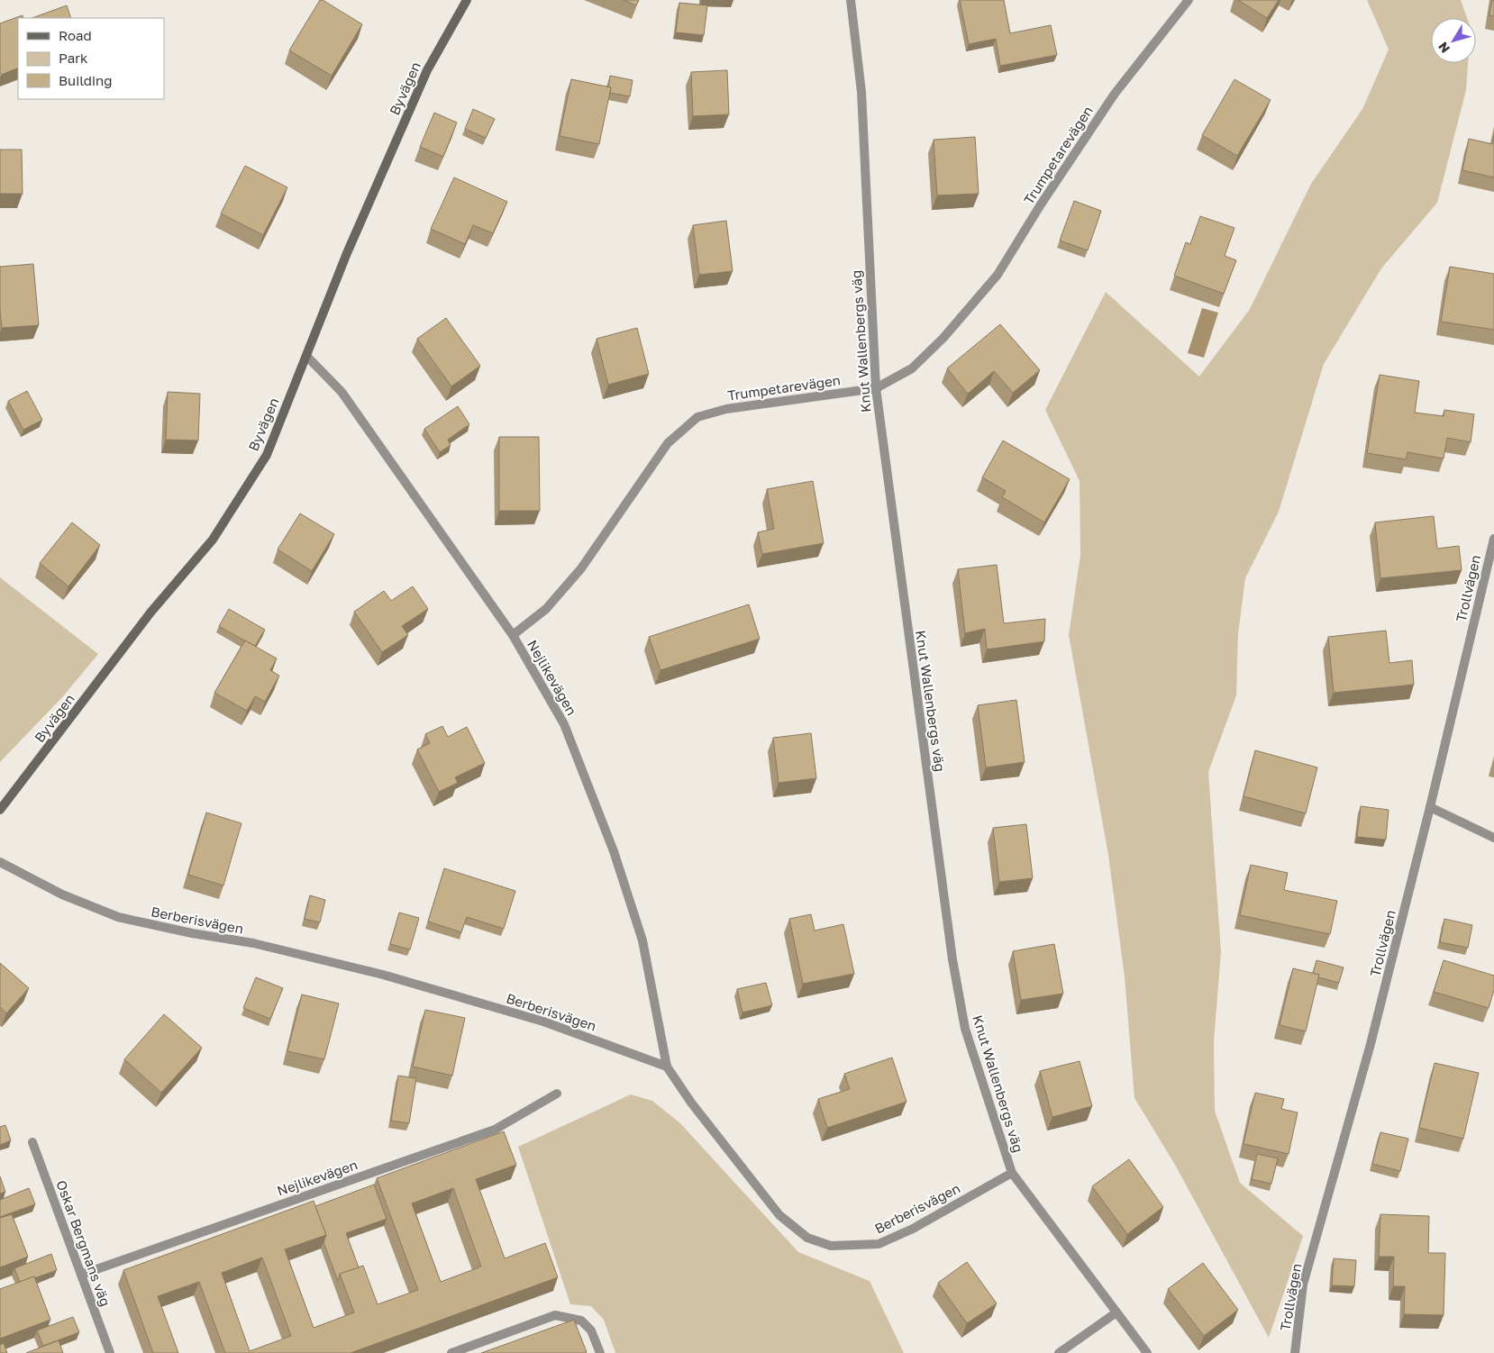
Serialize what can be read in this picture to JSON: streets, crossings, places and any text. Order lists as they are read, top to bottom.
{
  "streets": {
    "street": [
      "Byvägen",
      "Trumpetarevägen",
      "Knut Wallenbergs väg",
      "Trollvägen",
      "Nejlikevägen",
      "Berberisvägen",
      "Oskar Bergmans väg"
    ]
  },
  "crossings": [
    ["Byvägen", "Nejlikevägen"],
    ["Trumpetarevägen", "Knut Wallenbergs väg"],
    ["Trumpetarevägen", "Nejlikevägen"],
    ["Knut Wallenbergs väg", "Berberisvägen"],
    ["Nejlikevägen", "Berberisvägen"],
    ["Nejlikevägen", "Oskar Bergmans väg"]
  ],
  "legend": ["Road", "Park", "Building"],
  "north": "bottom left"
}
